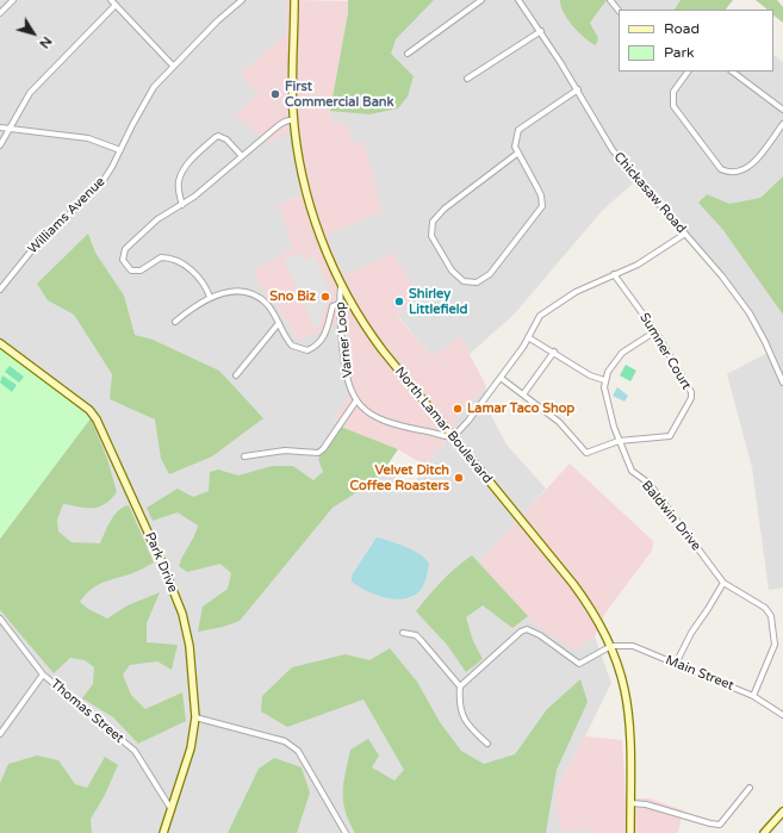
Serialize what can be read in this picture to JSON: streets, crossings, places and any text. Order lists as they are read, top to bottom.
{
  "streets": {
    "street": [
      "Chickasaw Road",
      "Williams Avenue",
      "Varner Loop",
      "Sumner Court",
      "North Lamar Boulevard",
      "Baldwin Drive",
      "Park Drive",
      "Main Street",
      "Thomas Street"
    ]
  },
  "crossings": [
    ["Varner Loop", "North Lamar Boulevard"],
    ["Sumner Court", "Baldwin Drive"],
    ["North Lamar Boulevard", "Main Street"],
    ["Baldwin Drive", "Main Street"],
    ["Park Drive", "Thomas Street"]
  ],
  "places": [
    "First Commercial Bank",
    "Sno Biz",
    "Shirley Littlefield",
    "Lamar Taco Shop",
    "Velvet Ditch Coffee Roasters"
  ],
  "legend": ["Road", "Park"],
  "north": "bottom right"
}
